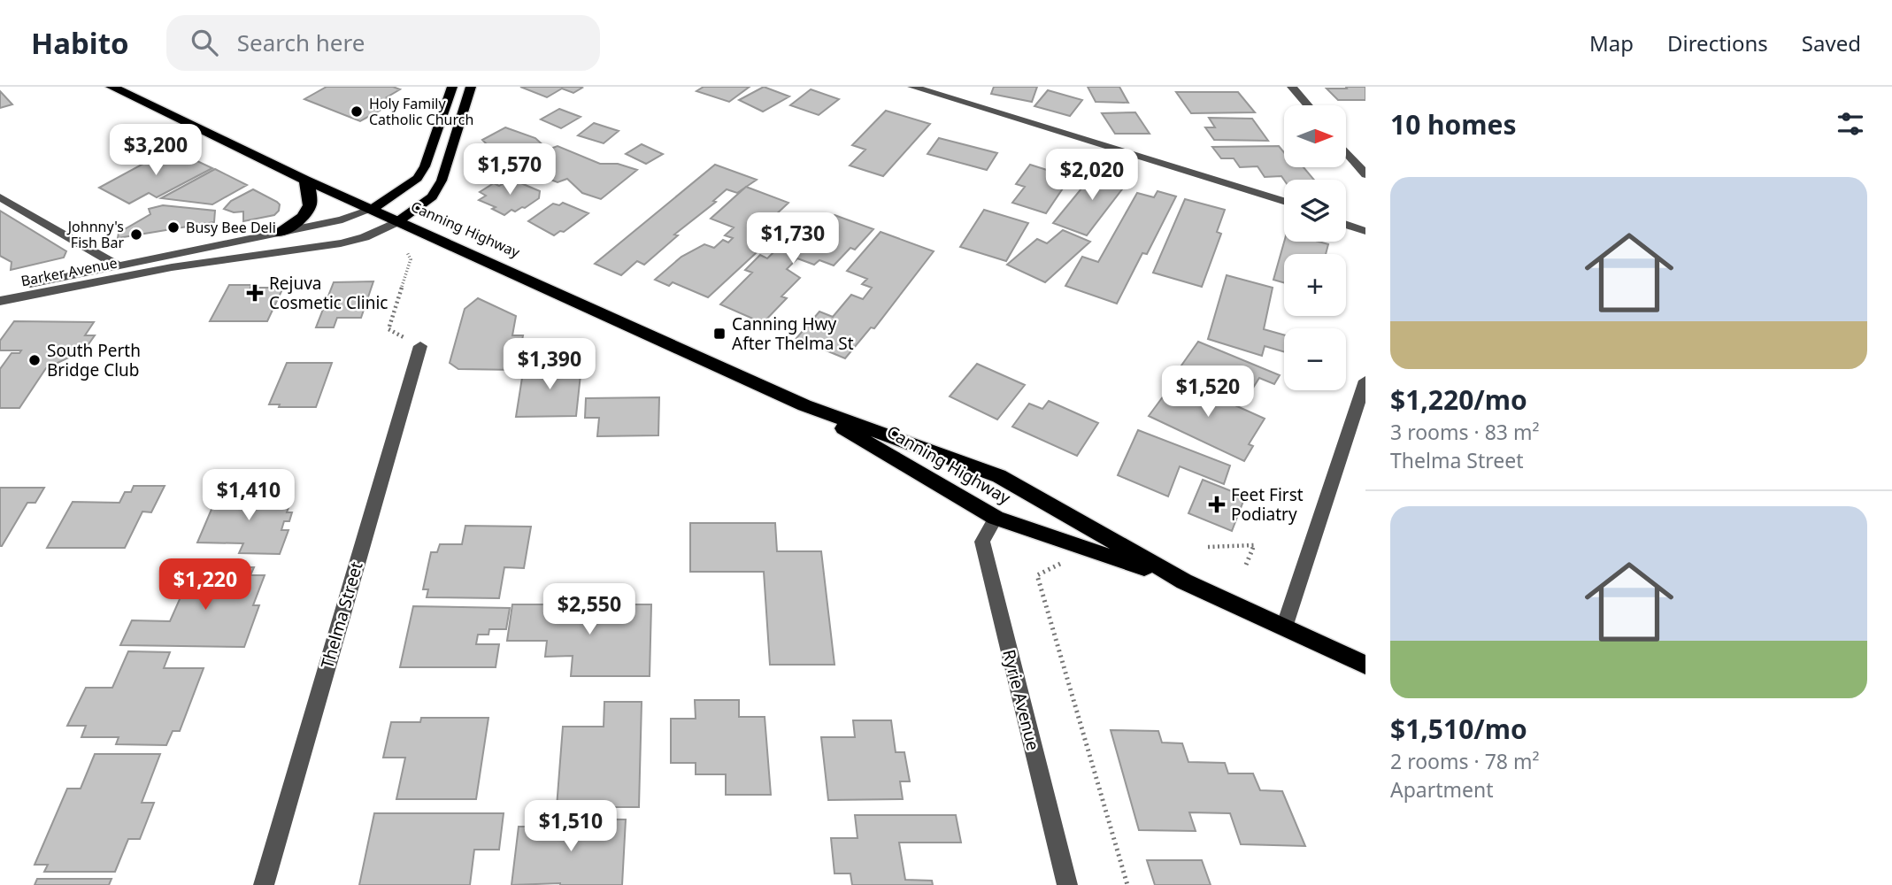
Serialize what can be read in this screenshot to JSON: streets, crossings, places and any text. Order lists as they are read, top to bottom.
{
  "streets": {
    "highway": ["Canning Highway"],
    "street": ["Barker Avenue", "Thelma Street", "Ryrie Avenue"]
  },
  "crossings": [
    ["Canning Highway", "Barker Avenue"],
    ["Canning Highway", "Ryrie Avenue"]
  ],
  "places": {
    "other": [
      "Holy Family Catholic Church",
      "Busy Bee Deli",
      "Johnny's Fish Bar",
      "South Perth Bridge Club"
    ],
    "health": ["Rejuva Cosmetic Clinic", "Feet First Podiatry"],
    "transit": ["Canning Hwy After Thelma St"]
  },
  "north": "right",
  "page": {
    "header": "Habito",
    "search": "Search here",
    "nav": ["Map", "Directions", "Saved"],
    "heading": "10 homes",
    "map_buttons": ["+", "−"],
    "price": [
      "$3,200",
      "$1,570",
      "$2,020",
      "$1,730",
      "$1,390",
      "$1,520",
      "$1,410",
      "$1,220",
      "$2,550",
      "$1,510"
    ],
    "list": [
      {
        "name": "$1,220/mo",
        "note": "3 rooms · 83 m² · Thelma Street"
      },
      {
        "name": "$1,510/mo",
        "note": "2 rooms · 78 m² · Apartment"
      }
    ]
  }
}
